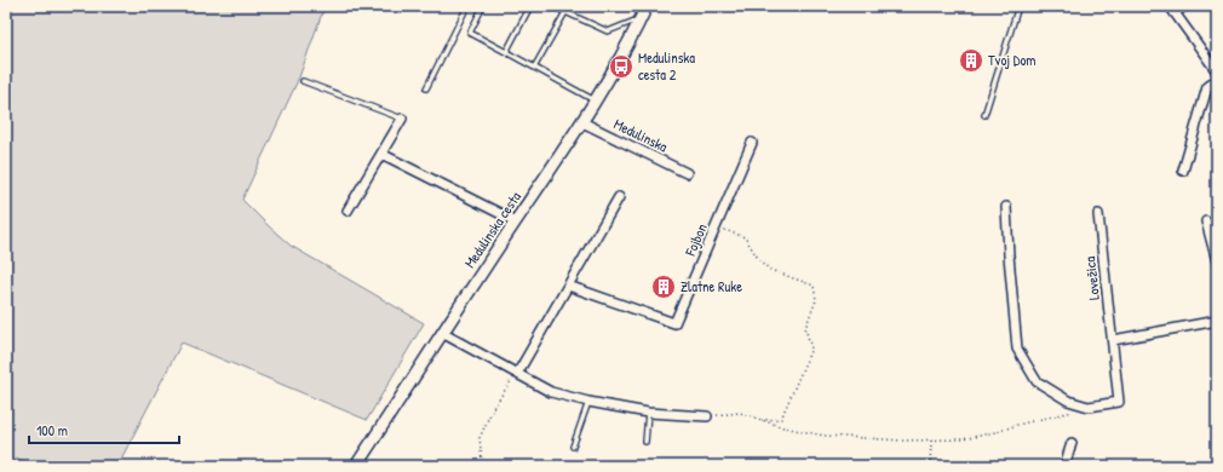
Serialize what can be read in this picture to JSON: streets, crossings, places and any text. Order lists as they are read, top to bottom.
{
  "streets": {
    "main road": ["Medulinska cesta"],
    "street": ["Medulinska", "Fojbon", "Lovežica"]
  },
  "crossings": [
    ["Medulinska", "Medulinska cesta"]
  ],
  "places": {
    "building": ["Tvoj Dom", "Zlatne Ruke"],
    "bus stop": ["Medulinska cesta 2"]
  },
  "scale_bar": "100 m"
}
